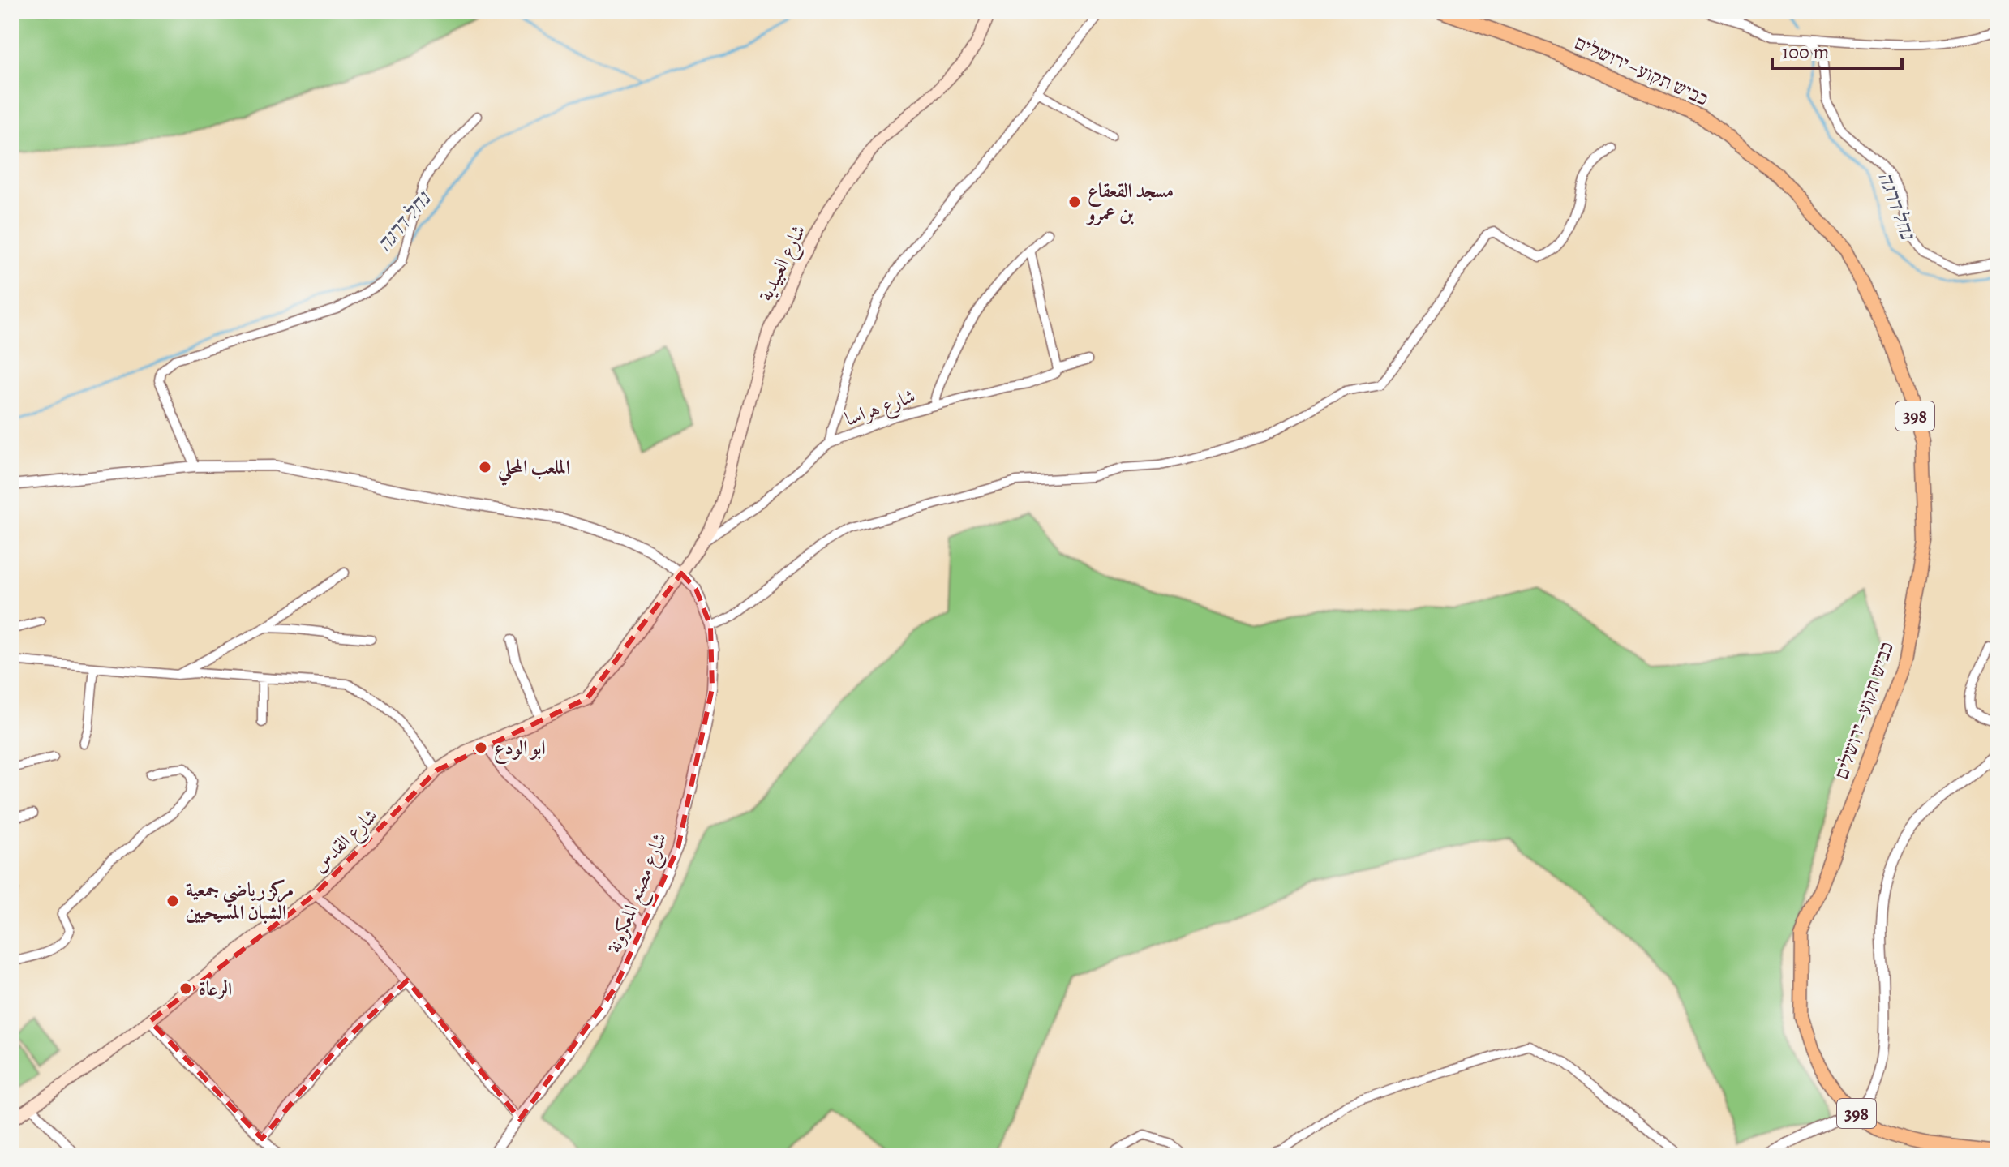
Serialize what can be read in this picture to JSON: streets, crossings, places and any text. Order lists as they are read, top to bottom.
{
  "streets": {
    "main road": [
      "כביש תקוע–ירושלים",
      "شارع العبيدية",
      "398",
      "شارع القدس"
    ],
    "street": ["شارع هراسا", "شارع مصنع المعكرونة"]
  },
  "crossings": [
    ["شارع العبيدية", "شارع هراسا"],
    ["شارع العبيدية", "شارع القدس"],
    ["شارع العبيدية", "شارع مصنع المعكرونة"],
    ["شارع القدس", "شارع مصنع المعكرونة"]
  ],
  "water": ["נחל דרגה"],
  "places": [
    "مسجد القعقاع بن عمرو",
    "الملعب المحلي",
    "ابو الودع",
    "مركز رياضي جمعية الشبان المسيحيين",
    "الرعاة"
  ],
  "scale_bar": "100 m"
}
